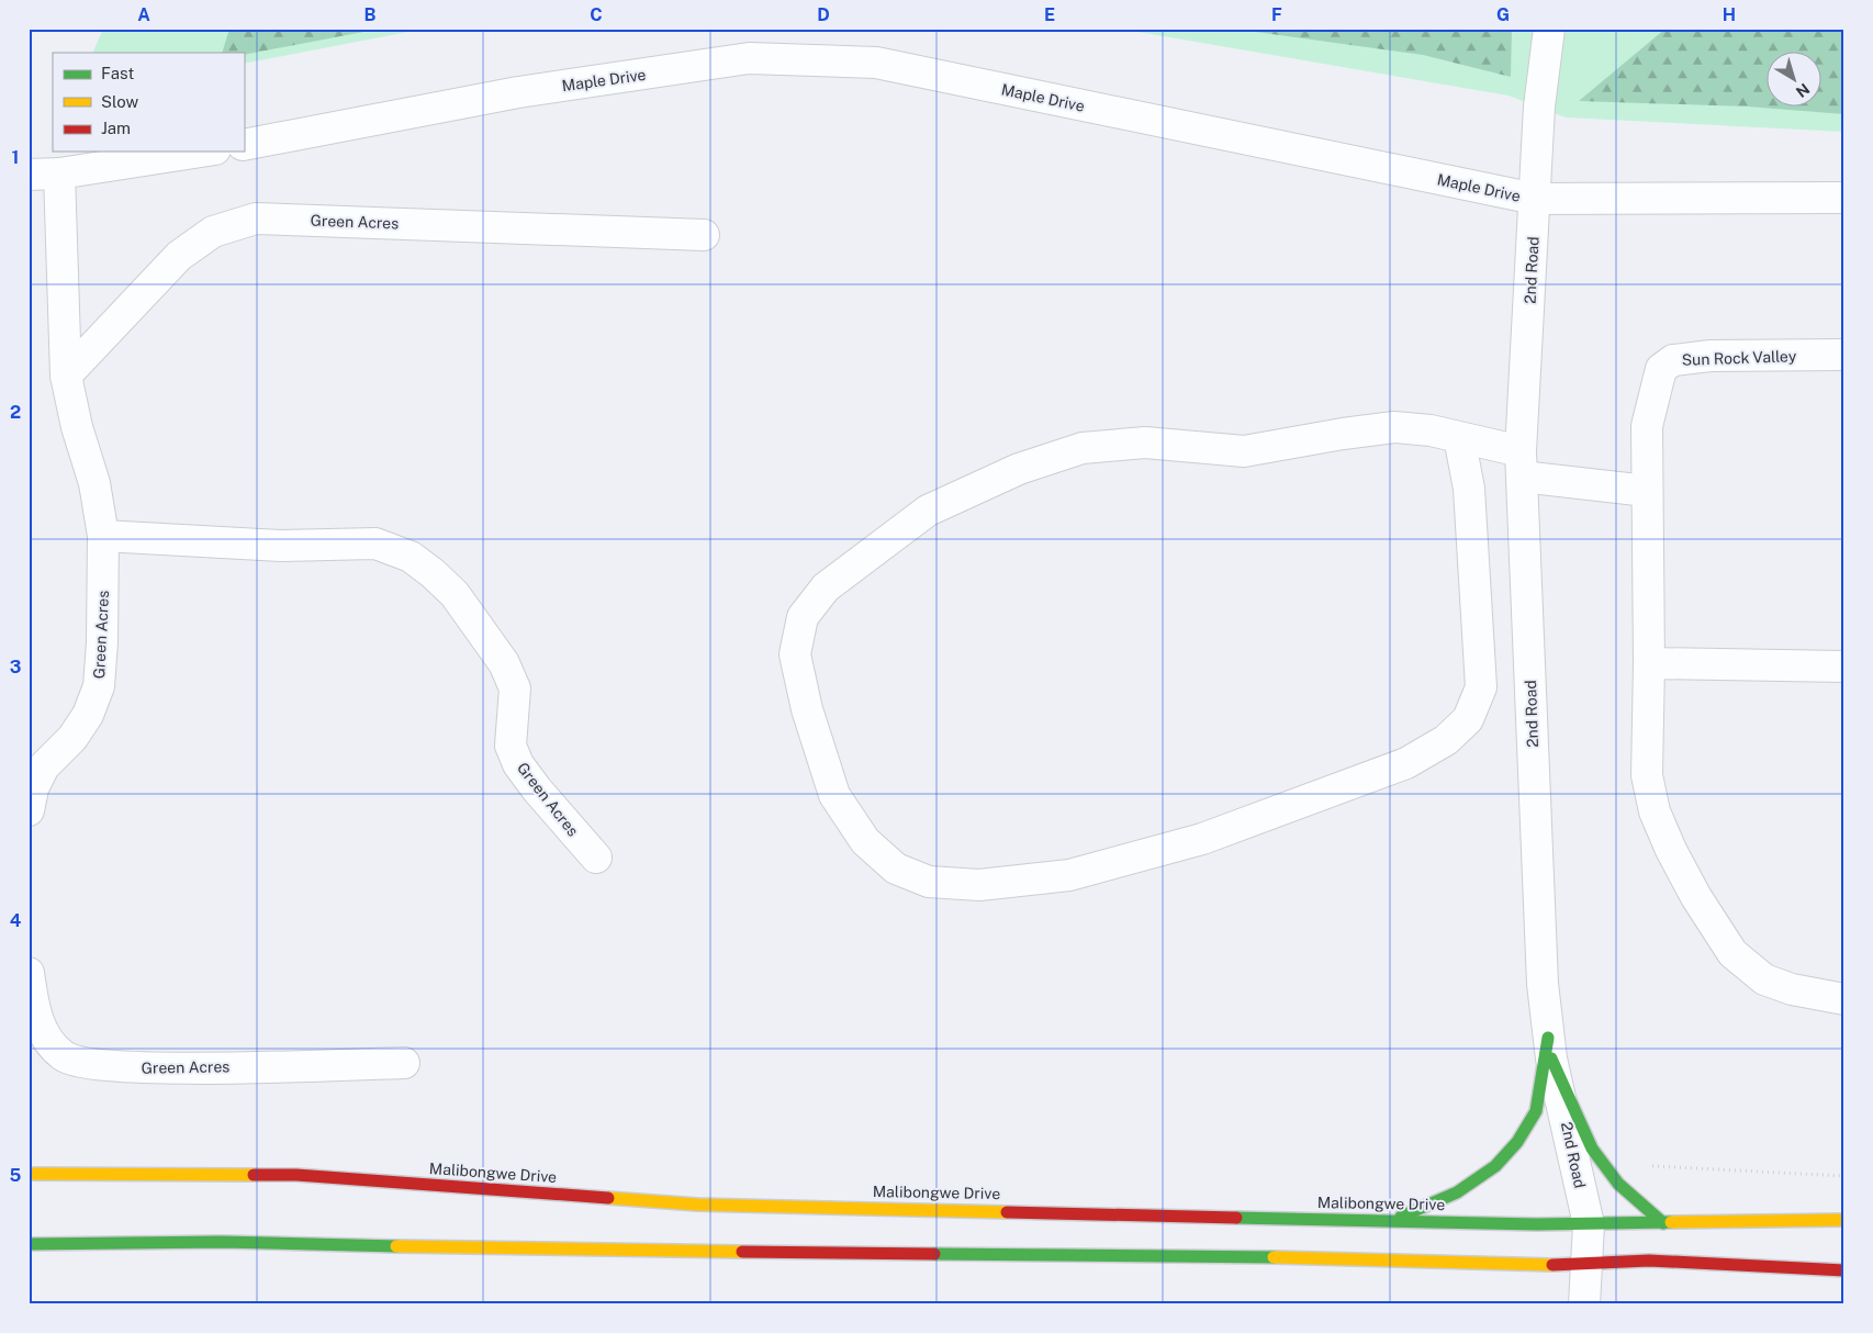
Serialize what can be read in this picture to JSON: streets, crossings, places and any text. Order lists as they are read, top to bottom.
{
  "streets": {
    "main road": ["Malibongwe Drive"],
    "street": [
      "Maple Drive",
      "Green Acres",
      "2nd Road",
      "Sun Rock Valley"
    ]
  },
  "crossings": [
    ["Maple Drive", "2nd Road"],
    ["2nd Road", "Malibongwe Drive"]
  ],
  "legend": ["Fast", "Slow", "Jam"],
  "north": "bottom right",
  "grid": {
    "columns": [
      "A",
      "B",
      "C",
      "D",
      "E",
      "F",
      "G",
      "H"
    ],
    "rows": [
      "1",
      "2",
      "3",
      "4",
      "5"
    ]
  }
}
